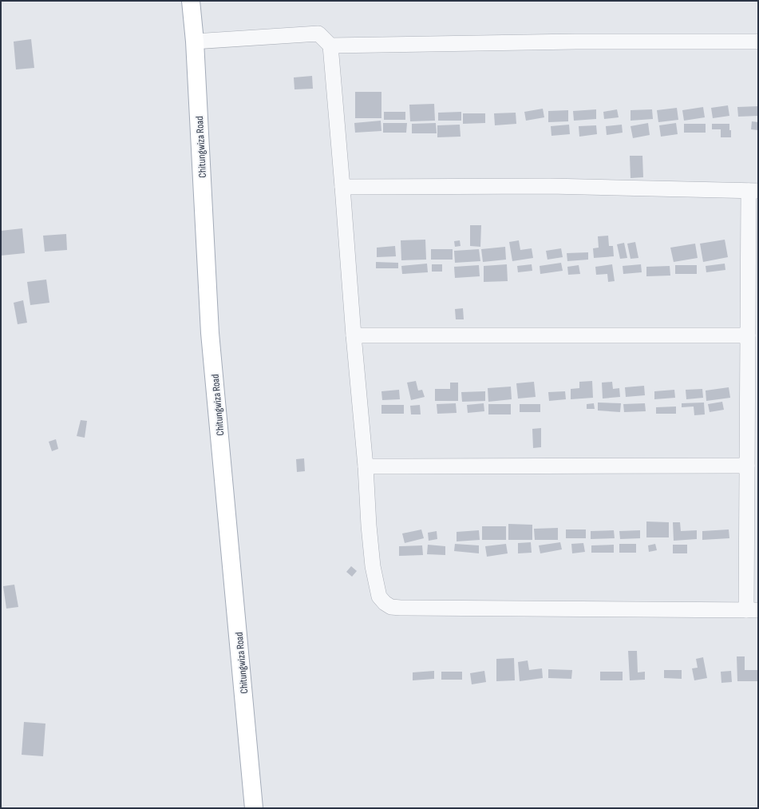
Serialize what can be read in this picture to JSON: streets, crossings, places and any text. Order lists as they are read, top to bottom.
{
  "streets": {
    "main road": ["Chitungwiza Road"]
  }
}
